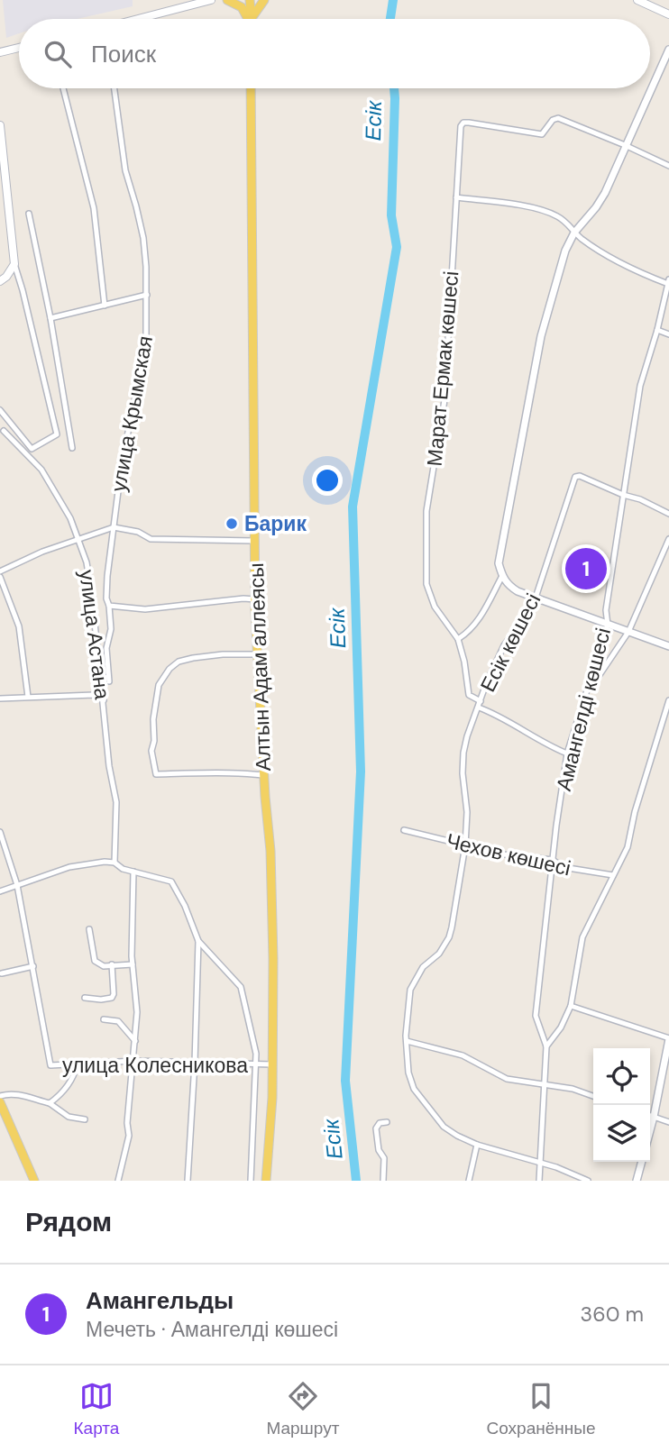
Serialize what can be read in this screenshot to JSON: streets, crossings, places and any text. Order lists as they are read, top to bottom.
{
  "streets": {
    "main road": ["Алтын Адам аллеясы"],
    "street": [
      "Марат Ермак көшесі",
      "улица Крымская",
      "улица Астана",
      "Есік көшесі",
      "Амангелді көшесі",
      "Чехов көшесі",
      "улица Колесникова"
    ]
  },
  "crossings": [
    ["Есік көшесі", "Амангелді көшесі"],
    ["Есік көшесі", "Чехов көшесі"],
    ["Алтын Адам аллеясы", "улица Колесникова"],
    ["Амангелді көшесі", "Чехов көшесі"]
  ],
  "water": ["Есік"],
  "places": ["Барик"],
  "page": {
    "search": "Поиск",
    "pins": "1",
    "heading": "Рядом",
    "list": [
      {
        "mark": "1",
        "name": "Амангельды",
        "note": "Мечеть · Амангелді көшесі",
        "value": "360 m"
      }
    ],
    "nav": ["Карта", "Маршрут", "Сохранённые"]
  }
}
